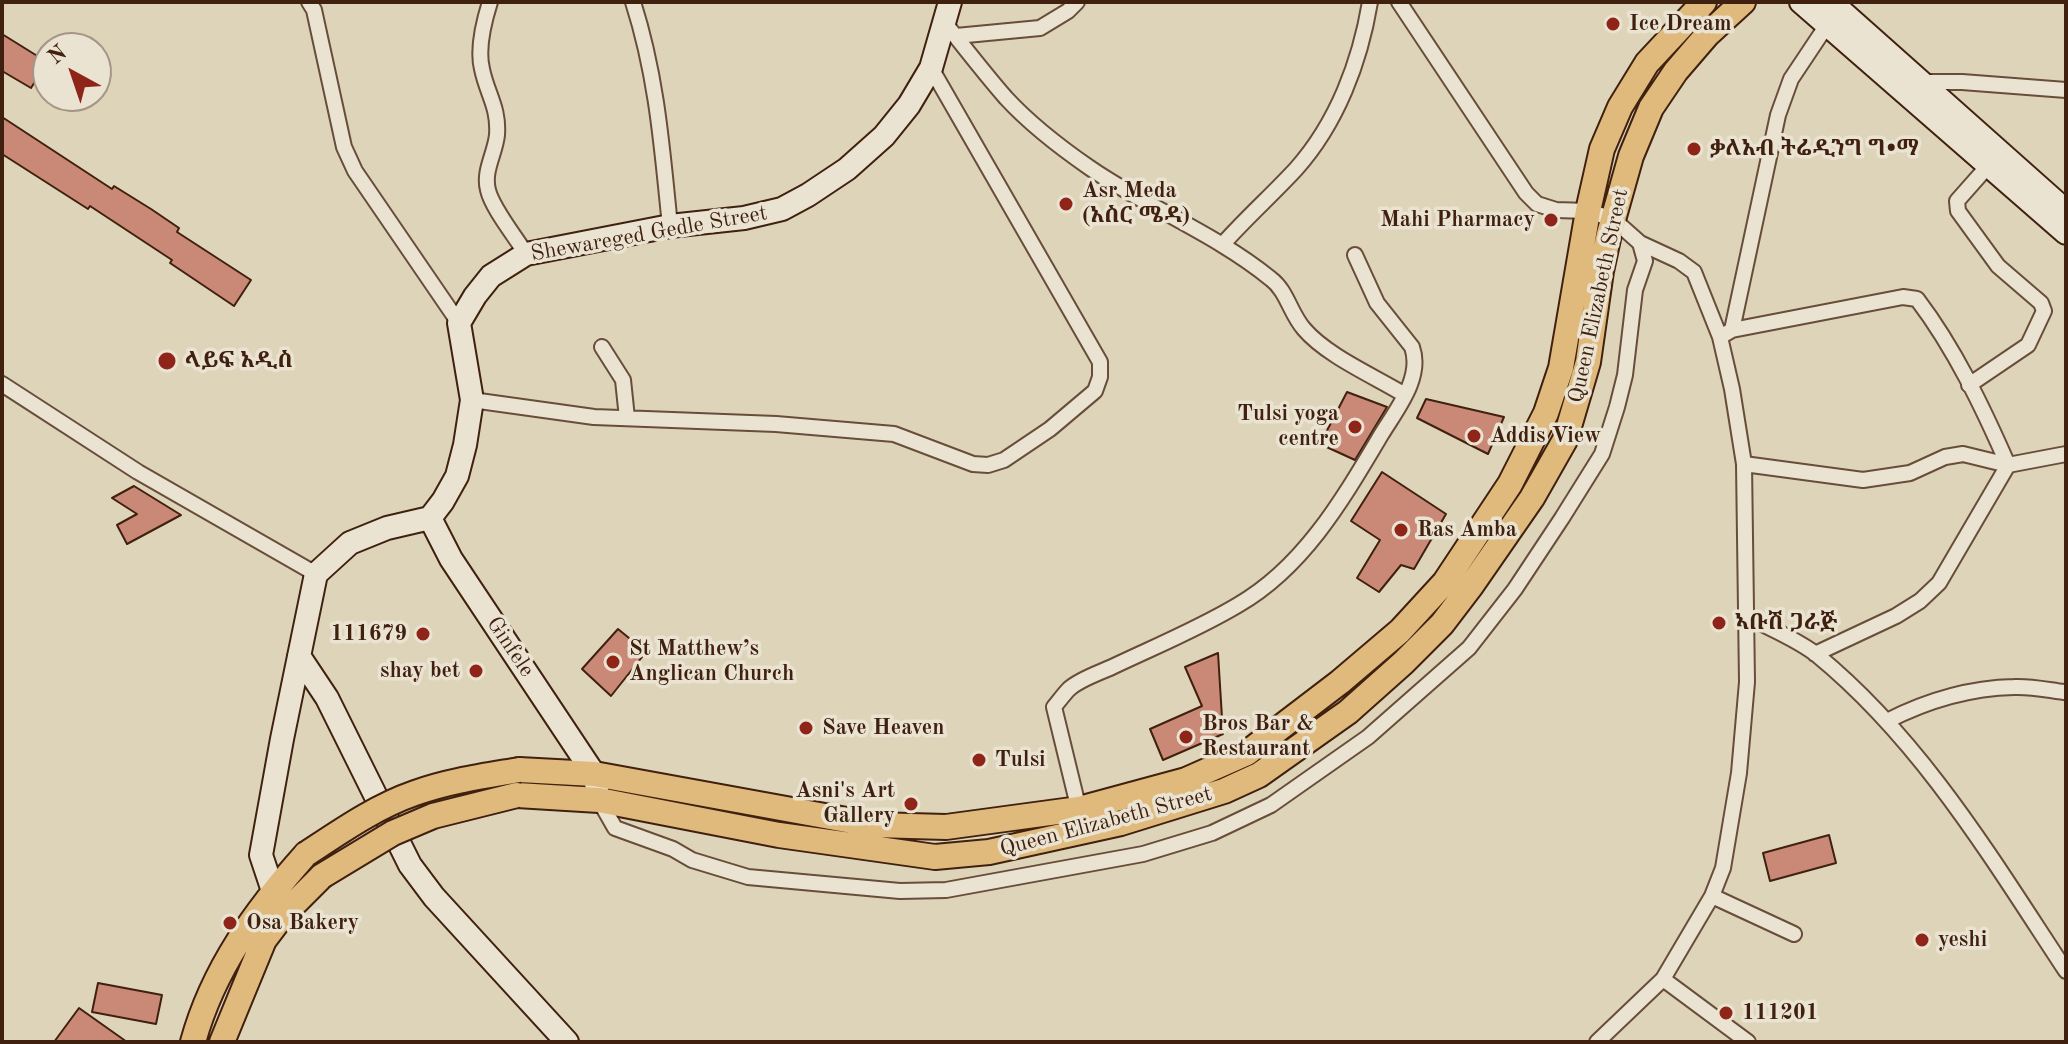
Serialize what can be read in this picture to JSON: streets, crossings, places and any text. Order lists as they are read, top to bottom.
{
  "streets": {
    "main road": ["Queen Elizabeth Street"],
    "street": ["Shewareged Gedle Street", "Ginfele"]
  },
  "crossings": [
    ["Queen Elizabeth Street", "Ginfele"]
  ],
  "places": [
    "Ice Dream",
    "ቃለአብ ትሬዲንግ ግ•ማ",
    "Asr Meda (አስር ሜዳ)",
    "Mahi Pharmacy",
    "ላይፍ አዲስ",
    "Tulsi yoga centre",
    "Addis View",
    "Ras Amba",
    "ኣቡሽ ጋራጅ",
    "111679",
    "St Matthew’s Anglican Church",
    "shay bet",
    "Save Heaven",
    "Bros Bar & Restaurant",
    "Tulsi",
    "Asni's Art Gallery",
    "Osa Bakery",
    "yeshi",
    "111201"
  ],
  "north": "top left"
}
